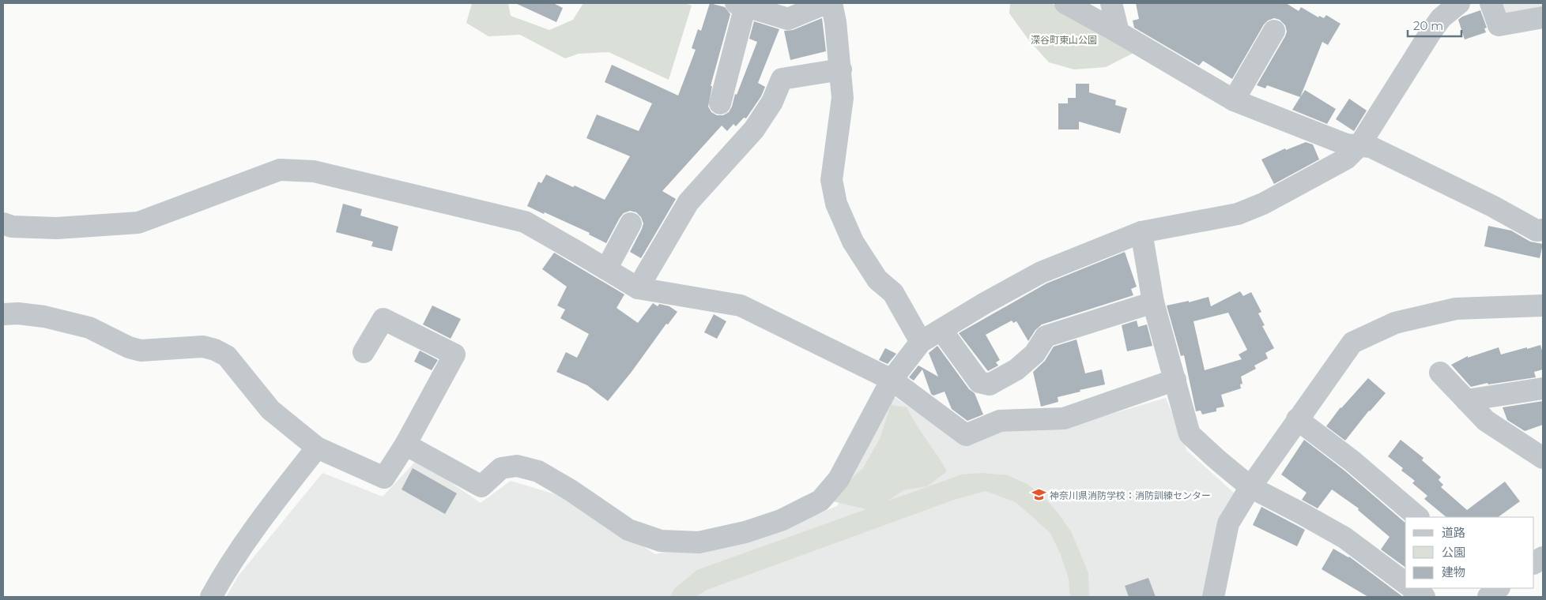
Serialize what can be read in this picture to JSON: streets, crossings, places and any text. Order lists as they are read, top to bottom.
{
  "parks": ["深谷町東山公園"],
  "places": {
    "school or university": ["神奈川県消防学校：消防訓練センター"]
  },
  "legend": ["道路", "公園", "建物"],
  "scale_bar": "20 m"
}
